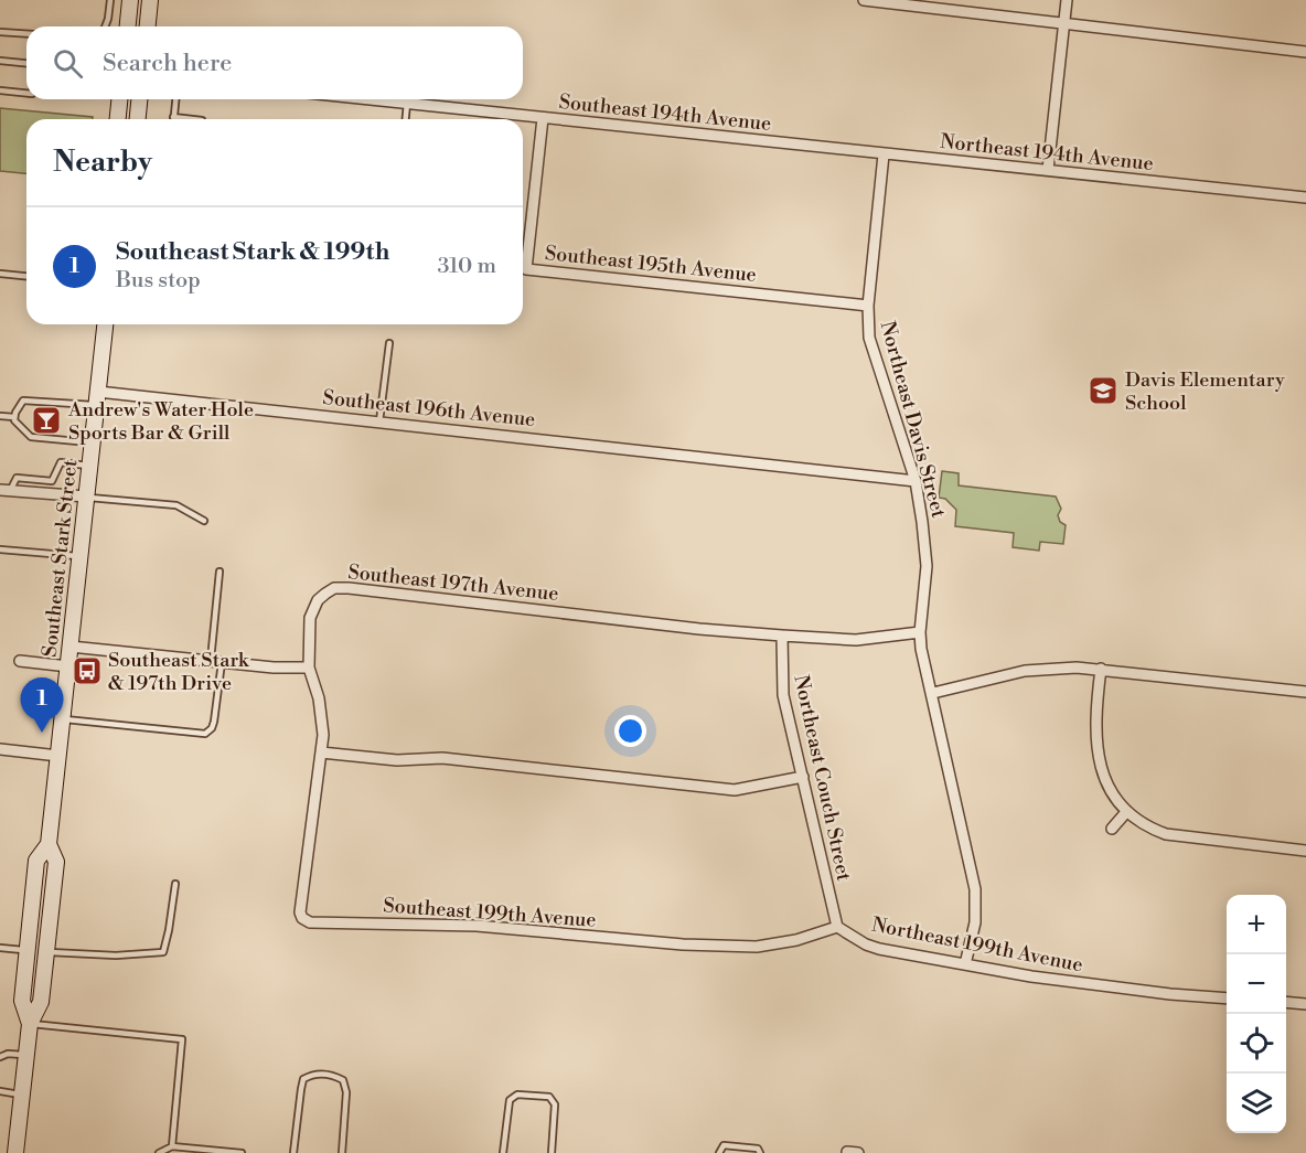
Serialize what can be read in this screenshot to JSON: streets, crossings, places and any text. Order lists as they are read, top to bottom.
{
  "streets": {
    "main road": ["Southeast Stark Street"],
    "street": [
      "Southeast 194th Avenue",
      "Northeast 194th Avenue",
      "Southeast 195th Avenue",
      "Southeast 196th Avenue",
      "Northeast Davis Street",
      "Southeast 197th Avenue",
      "Northeast Couch Street",
      "Southeast 199th Avenue",
      "Northeast 199th Avenue"
    ]
  },
  "crossings": [
    ["Southeast 194th Avenue", "Northeast 194th Avenue"],
    ["Southeast 194th Avenue", "Southeast 195th Avenue"],
    ["Northeast 194th Avenue", "Northeast Davis Street"],
    ["Southeast 195th Avenue", "Northeast Davis Street"],
    ["Southeast 196th Avenue", "Northeast Davis Street"],
    ["Southeast 196th Avenue", "Southeast Stark Street"],
    ["Northeast Davis Street", "Southeast 197th Avenue"],
    ["Northeast Davis Street", "Northeast 199th Avenue"],
    ["Southeast 197th Avenue", "Northeast Couch Street"],
    ["Southeast 197th Avenue", "Southeast 199th Avenue"],
    ["Northeast Couch Street", "Southeast 199th Avenue"],
    ["Northeast Couch Street", "Northeast 199th Avenue"],
    ["Southeast 199th Avenue", "Northeast 199th Avenue"]
  ],
  "places": {
    "school or university": ["Davis Elementary School"],
    "bar": ["Andrew's Water Hole Sports Bar & Grill"],
    "bus stop": ["Southeast Stark & 197th Drive"]
  },
  "page": {
    "search": "Search here",
    "heading": "Nearby",
    "list": [
      {
        "mark": "1",
        "name": "Southeast Stark & 199th",
        "note": "Bus stop",
        "value": "310 m"
      }
    ],
    "pins": "1",
    "map_buttons": ["+", "−"]
  }
}
